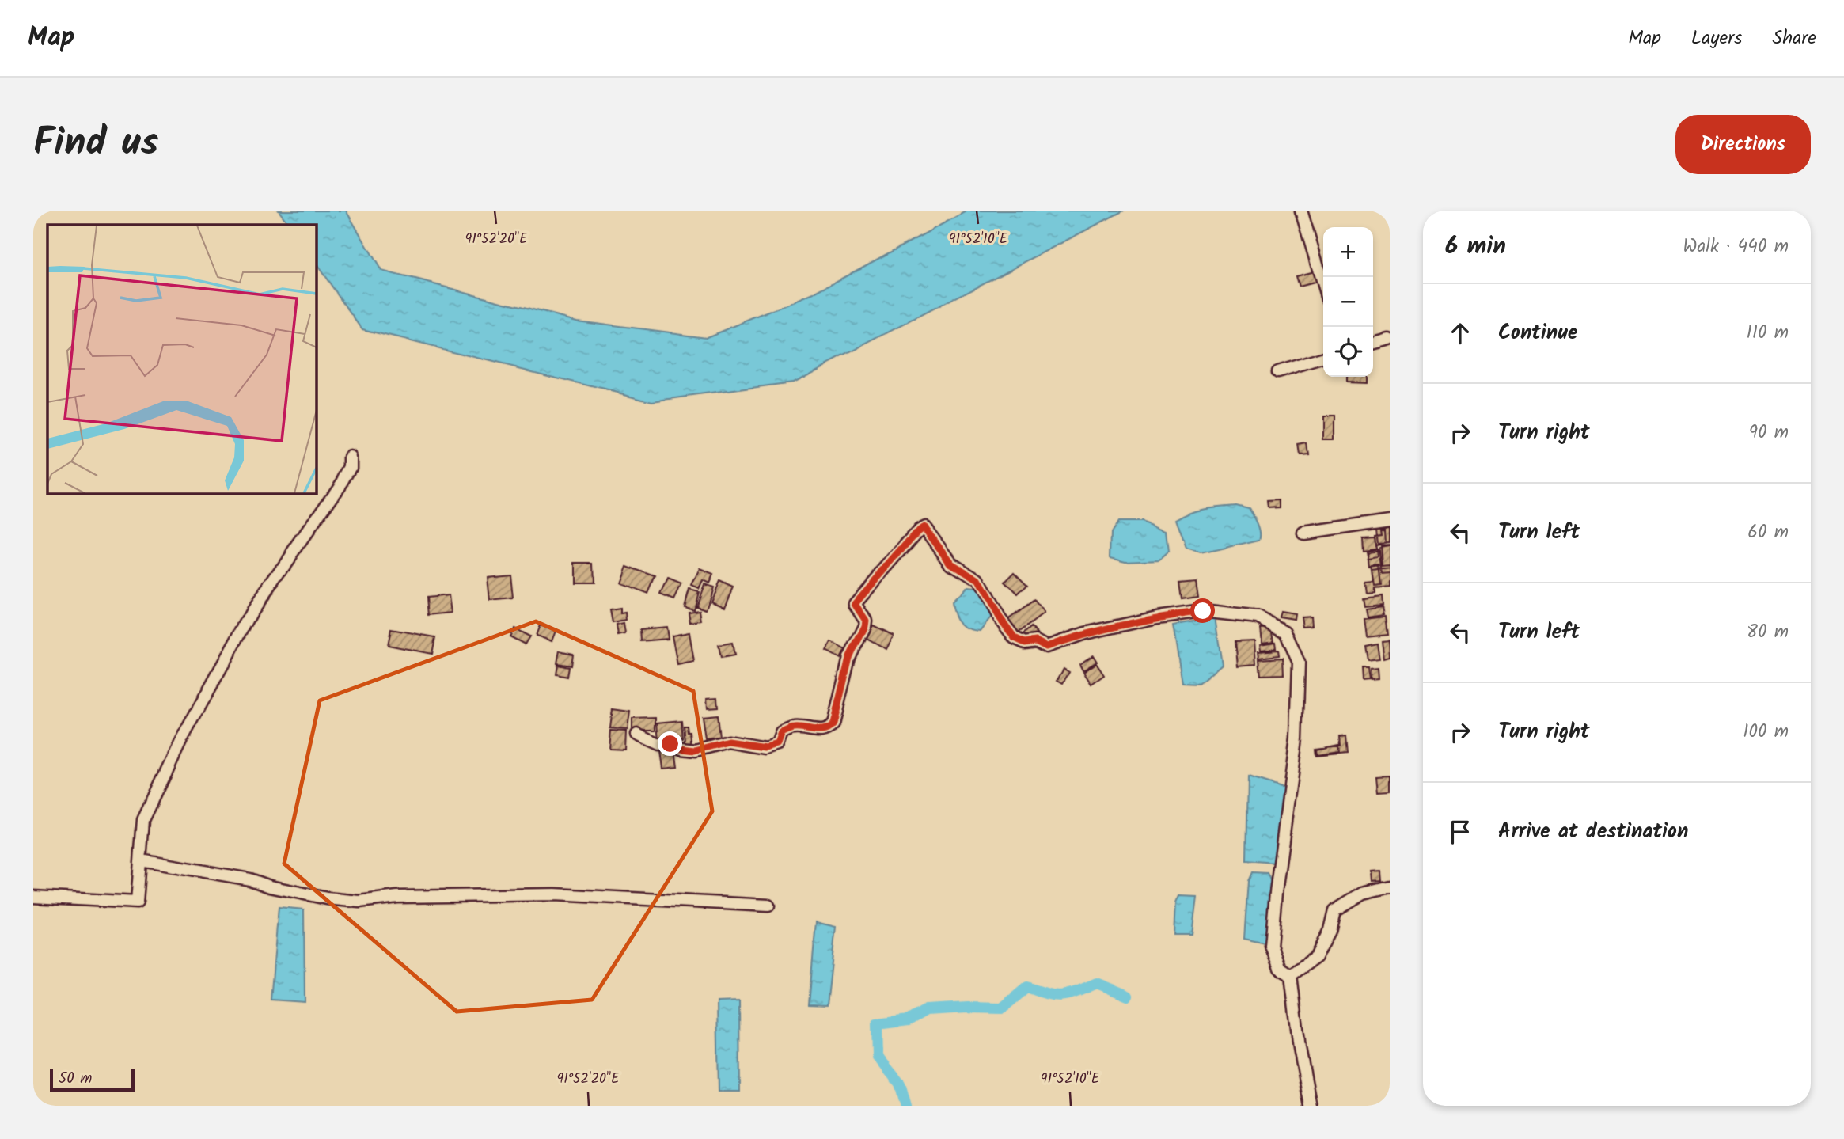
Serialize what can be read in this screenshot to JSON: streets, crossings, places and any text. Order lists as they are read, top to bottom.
{
  "scale_bar": "50 m",
  "page": {
    "header": "Map",
    "nav": ["Map", "Layers", "Share"],
    "title": "Find us",
    "buttons": "Directions",
    "heading": ["6 min", "Walk · 440 m"],
    "map_buttons": ["+", "−"],
    "list": [
      ["Continue", "110 m"],
      ["Turn right", "90 m"],
      ["Turn left", "60 m"],
      ["Turn left", "80 m"],
      ["Turn right", "100 m"],
      "Arrive at destination"
    ],
    "scale": "50 m"
  },
  "coordinates": ["91°52'20\"E", "91°52'10\"E"]
}
